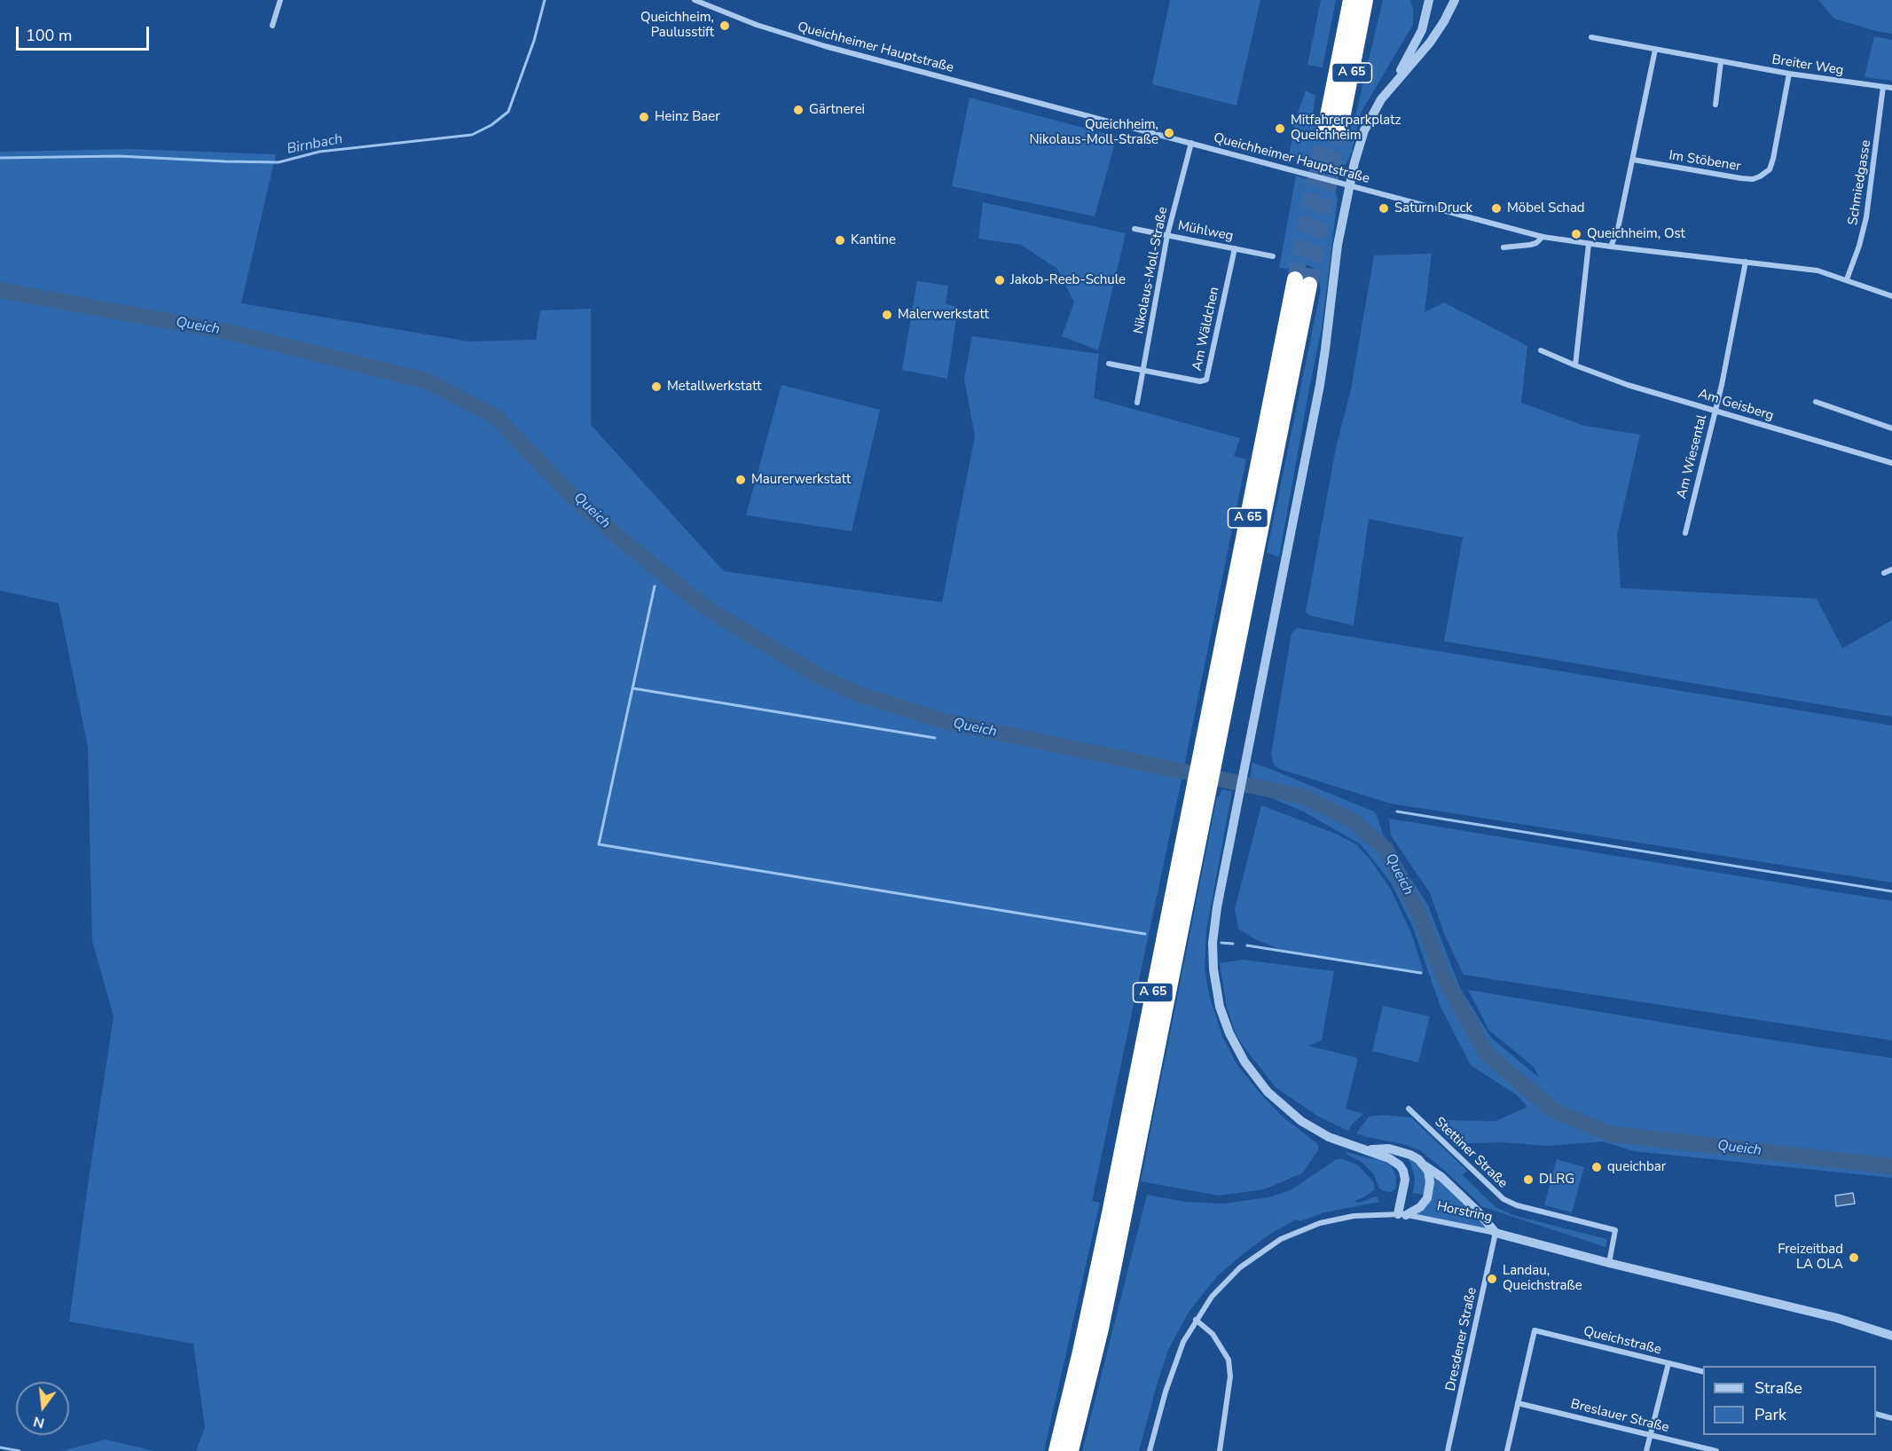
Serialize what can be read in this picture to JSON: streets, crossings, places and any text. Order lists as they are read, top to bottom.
{
  "streets": {
    "highway": ["A 65"],
    "street": [
      "Queichheimer Hauptstraße",
      "Breiter Weg",
      "Im Stöbener",
      "Schmiedgasse",
      "Mühlweg",
      "Nikolaus-Moll-Straße",
      "Am Wäldchen",
      "Am Geisberg",
      "Am Wiesental",
      "Stettiner Straße",
      "Horstring",
      "Dresdener Straße",
      "Queichstraße",
      "Breslauer Straße"
    ]
  },
  "crossings": [
    ["Queichheimer Hauptstraße", "Schmiedgasse"],
    ["Queichheimer Hauptstraße", "Nikolaus-Moll-Straße"],
    ["Queichheimer Hauptstraße", "Am Wiesental"],
    ["Breiter Weg", "Im Stöbener"],
    ["Breiter Weg", "Schmiedgasse"],
    ["Mühlweg", "Nikolaus-Moll-Straße"],
    ["Mühlweg", "Am Wäldchen"],
    ["Nikolaus-Moll-Straße", "Am Wäldchen"],
    ["Am Geisberg", "Am Wiesental"],
    ["Stettiner Straße", "Horstring"],
    ["Horstring", "Dresdener Straße"],
    ["Queichstraße", "Breslauer Straße"]
  ],
  "water": ["Birnbach", "Queich"],
  "places": [
    "Queichheim, Paulusstift",
    "Gärtnerei",
    "Heinz Baer",
    "Mitfahrerparkplatz Queichheim",
    "Queichheim, Nikolaus-Moll-Straße",
    "Saturn Druck",
    "Möbel Schad",
    "Queichheim, Ost",
    "Kantine",
    "Jakob-Reeb-Schule",
    "Malerwerkstatt",
    "Metallwerkstatt",
    "Maurerwerkstatt",
    "queichbar",
    "DLRG",
    "Freizeitbad LA OLA",
    "Landau, Queichstraße"
  ],
  "legend": ["Straße", "Park"],
  "scale_bar": "100 m",
  "north": "bottom"
}
